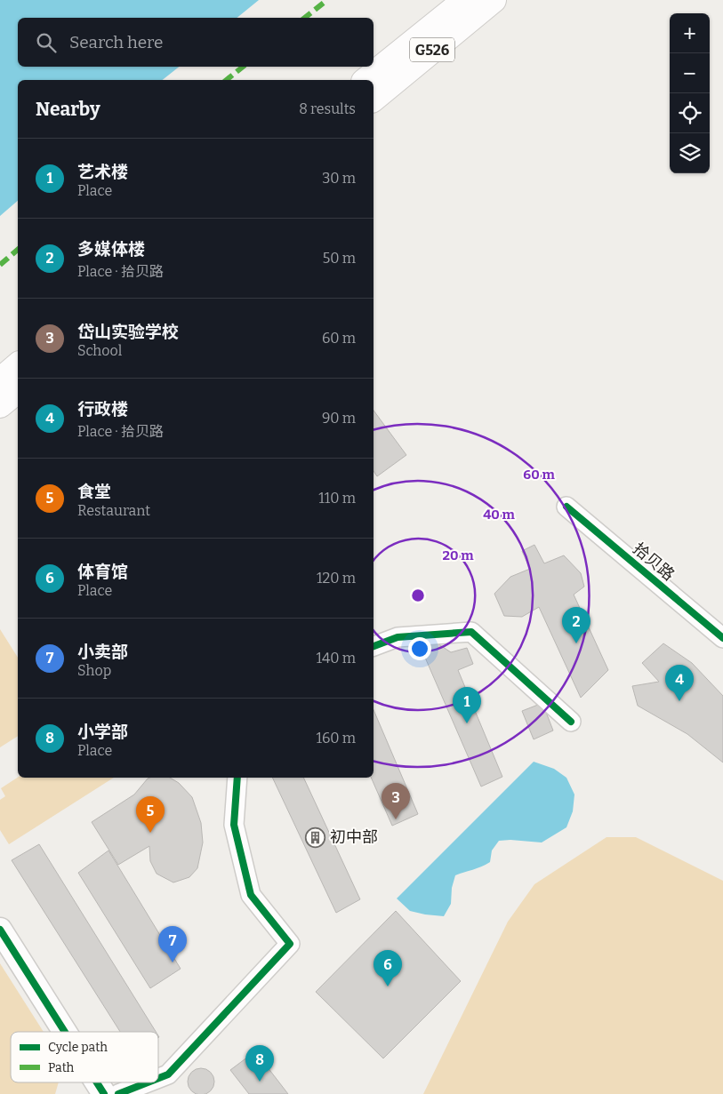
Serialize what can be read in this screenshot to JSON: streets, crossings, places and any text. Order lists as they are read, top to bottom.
{
  "streets": {
    "highway": ["G526"],
    "street": ["拾贝路"]
  },
  "places": {
    "building": ["初中部"]
  },
  "legend": ["Cycle path", "Path"],
  "page": {
    "map_buttons": ["+", "−"],
    "search": "Search here",
    "heading": ["Nearby", "8 results"],
    "list": [
      {
        "mark": "1",
        "name": "艺术楼",
        "note": "Place",
        "value": "30 m"
      },
      {
        "mark": "2",
        "name": "多媒体楼",
        "note": "Place · 拾贝路",
        "value": "50 m"
      },
      {
        "mark": "3",
        "name": "岱山实验学校",
        "note": "School",
        "value": "60 m"
      },
      {
        "mark": "4",
        "name": "行政楼",
        "note": "Place · 拾贝路",
        "value": "90 m"
      },
      {
        "mark": "5",
        "name": "食堂",
        "note": "Restaurant",
        "value": "110 m"
      },
      {
        "mark": "6",
        "name": "体育馆",
        "note": "Place",
        "value": "120 m"
      },
      {
        "mark": "7",
        "name": "小卖部",
        "note": "Shop",
        "value": "140 m"
      },
      {
        "mark": "8",
        "name": "小学部",
        "note": "Place",
        "value": "160 m"
      }
    ],
    "pins": [
      "2",
      "4",
      "1",
      "3",
      "5",
      "7",
      "6",
      "8"
    ]
  },
  "rings": ["60 m", "40 m", "20 m"]
}
